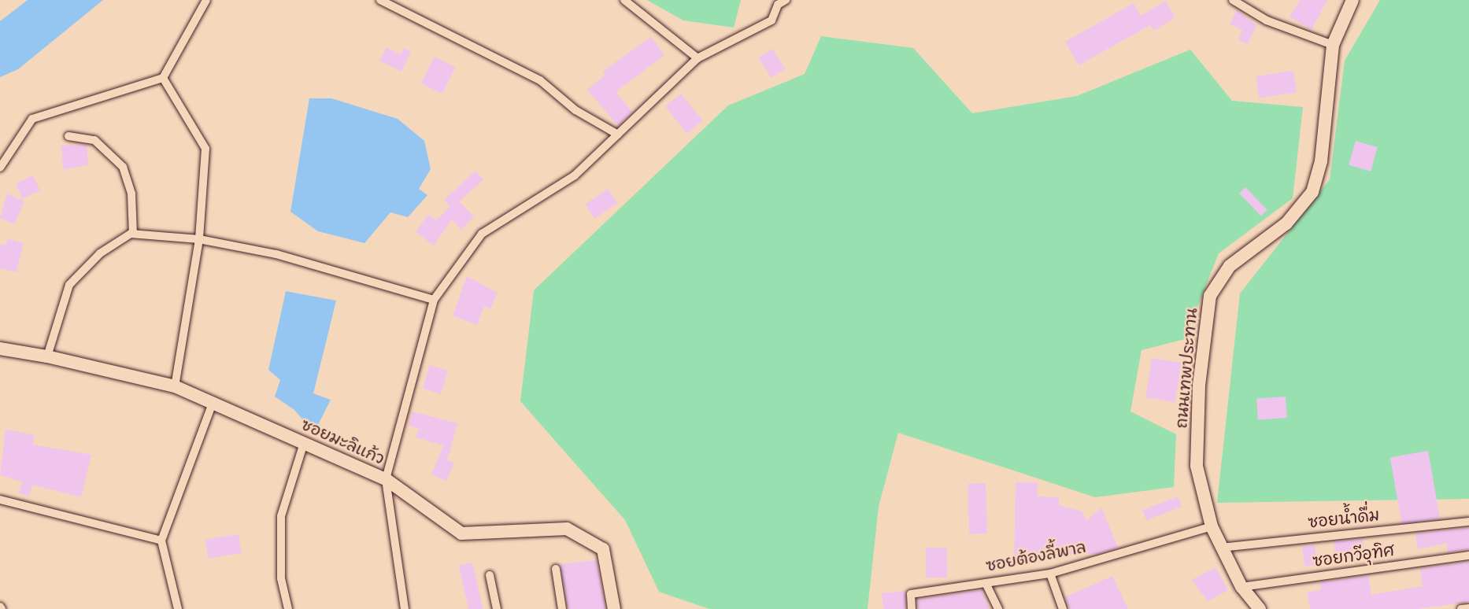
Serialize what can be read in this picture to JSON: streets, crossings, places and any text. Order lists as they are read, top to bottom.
{
  "streets": {
    "street": [
      "ถนนเทพประทาน",
      "ซอยมะลิแก้ว",
      "ซอยน้ำดื่ม",
      "ซอยกวีอุทิศ",
      "ซอยต้องลี้พาล"
    ]
  },
  "crossings": [
    ["ถนนเทพประทาน", "ซอยน้ำดื่ม"],
    ["ถนนเทพประทาน", "ซอยกวีอุทิศ"],
    ["ถนนเทพประทาน", "ซอยต้องลี้พาล"]
  ]
}
